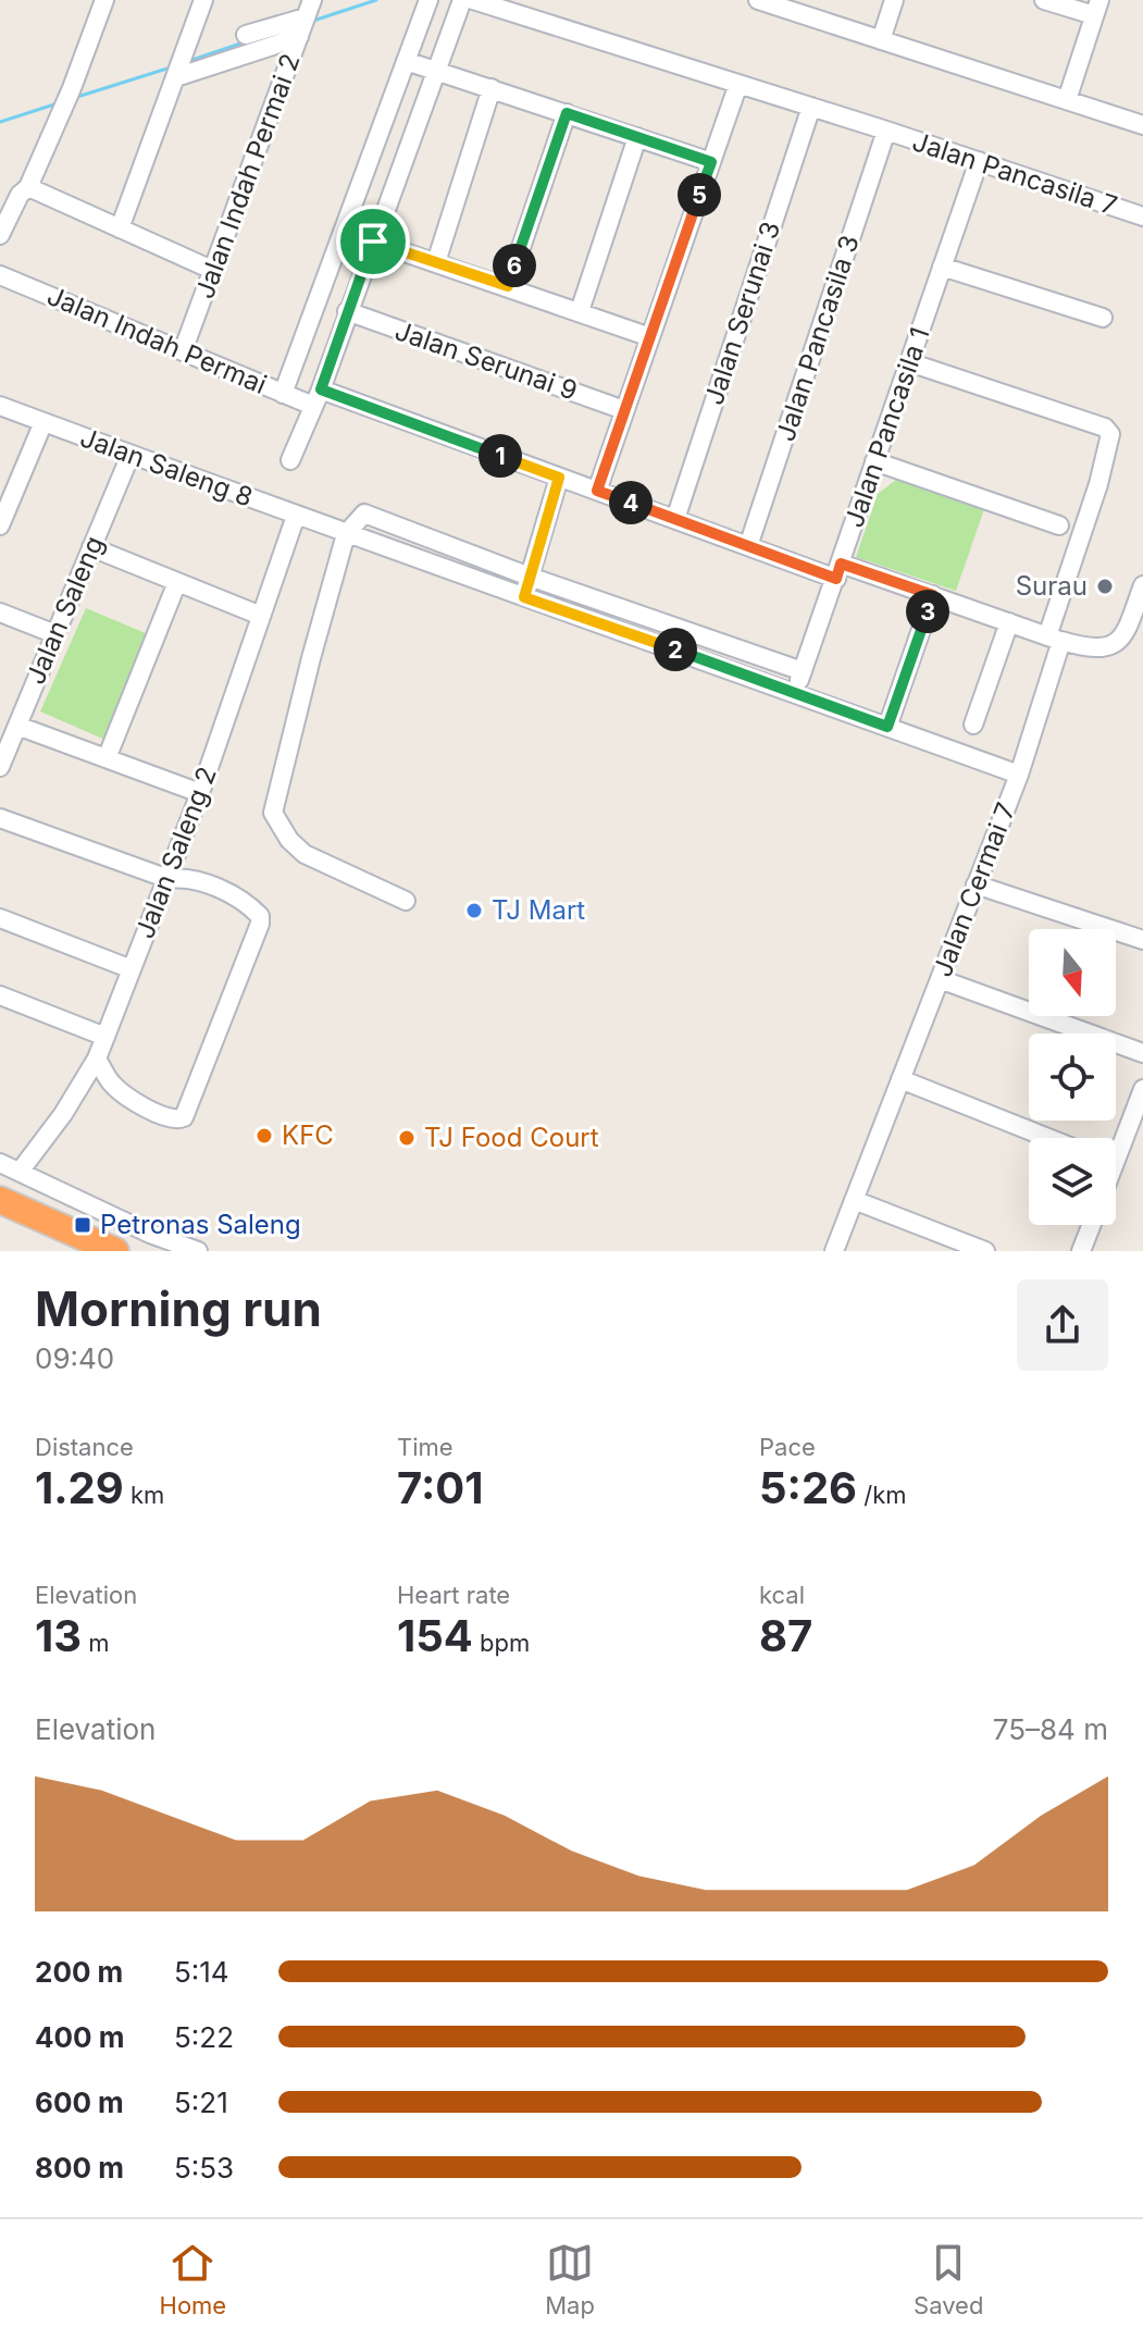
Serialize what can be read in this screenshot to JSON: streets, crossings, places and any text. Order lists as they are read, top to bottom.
{
  "streets": {
    "street": [
      "Jalan Pancasila 7",
      "Jalan Indah Permai 2",
      "Jalan Serunai 3",
      "Jalan Pancasila 3",
      "Jalan Indah Permai",
      "Jalan Serunai 9",
      "Jalan Pancasila 1",
      "Jalan Saleng 8",
      "Jalan Saleng",
      "Jalan Saleng 2",
      "Jalan Cermai 7"
    ]
  },
  "crossings": [
    ["Jalan Pancasila 7", "Jalan Serunai 3"],
    ["Jalan Pancasila 7", "Jalan Pancasila 3"],
    ["Jalan Pancasila 7", "Jalan Pancasila 1"],
    ["Jalan Indah Permai 2", "Jalan Indah Permai"],
    ["Jalan Serunai 3", "Jalan Indah Permai"],
    ["Jalan Pancasila 3", "Jalan Indah Permai"],
    ["Jalan Indah Permai", "Jalan Pancasila 1"],
    ["Jalan Indah Permai", "Jalan Cermai 7"],
    ["Jalan Pancasila 1", "Jalan Saleng 8"],
    ["Jalan Pancasila 1", "Jalan Cermai 7"],
    ["Jalan Saleng 8", "Jalan Saleng"],
    ["Jalan Saleng 8", "Jalan Saleng 2"],
    ["Jalan Saleng 8", "Jalan Cermai 7"]
  ],
  "places": {
    "other": [
      "Surau",
      "TJ Mart",
      "KFC",
      "TJ Food Court"
    ],
    "transit": ["Petronas Saleng"]
  },
  "north": "bottom",
  "page": {
    "pins": [
      "5",
      "6",
      "1",
      "4",
      "3",
      "2"
    ],
    "heading": ["Morning run", "09:40"],
    "stats": [
      ["Distance", "1.29 km"],
      ["Time", "7:01"],
      ["Pace", "5:26 /km"],
      ["Elevation", "13 m"],
      ["Heart rate", "154 bpm"],
      ["kcal", "87"]
    ],
    "chart": ["Elevation", "75–84 m"],
    "list": [
      {
        "name": "200 m",
        "note": "5:14"
      },
      {
        "name": "400 m",
        "note": "5:22"
      },
      {
        "name": "600 m",
        "note": "5:21"
      },
      {
        "name": "800 m",
        "note": "5:53"
      }
    ],
    "tabs": ["Home", "Map", "Saved"]
  }
}
